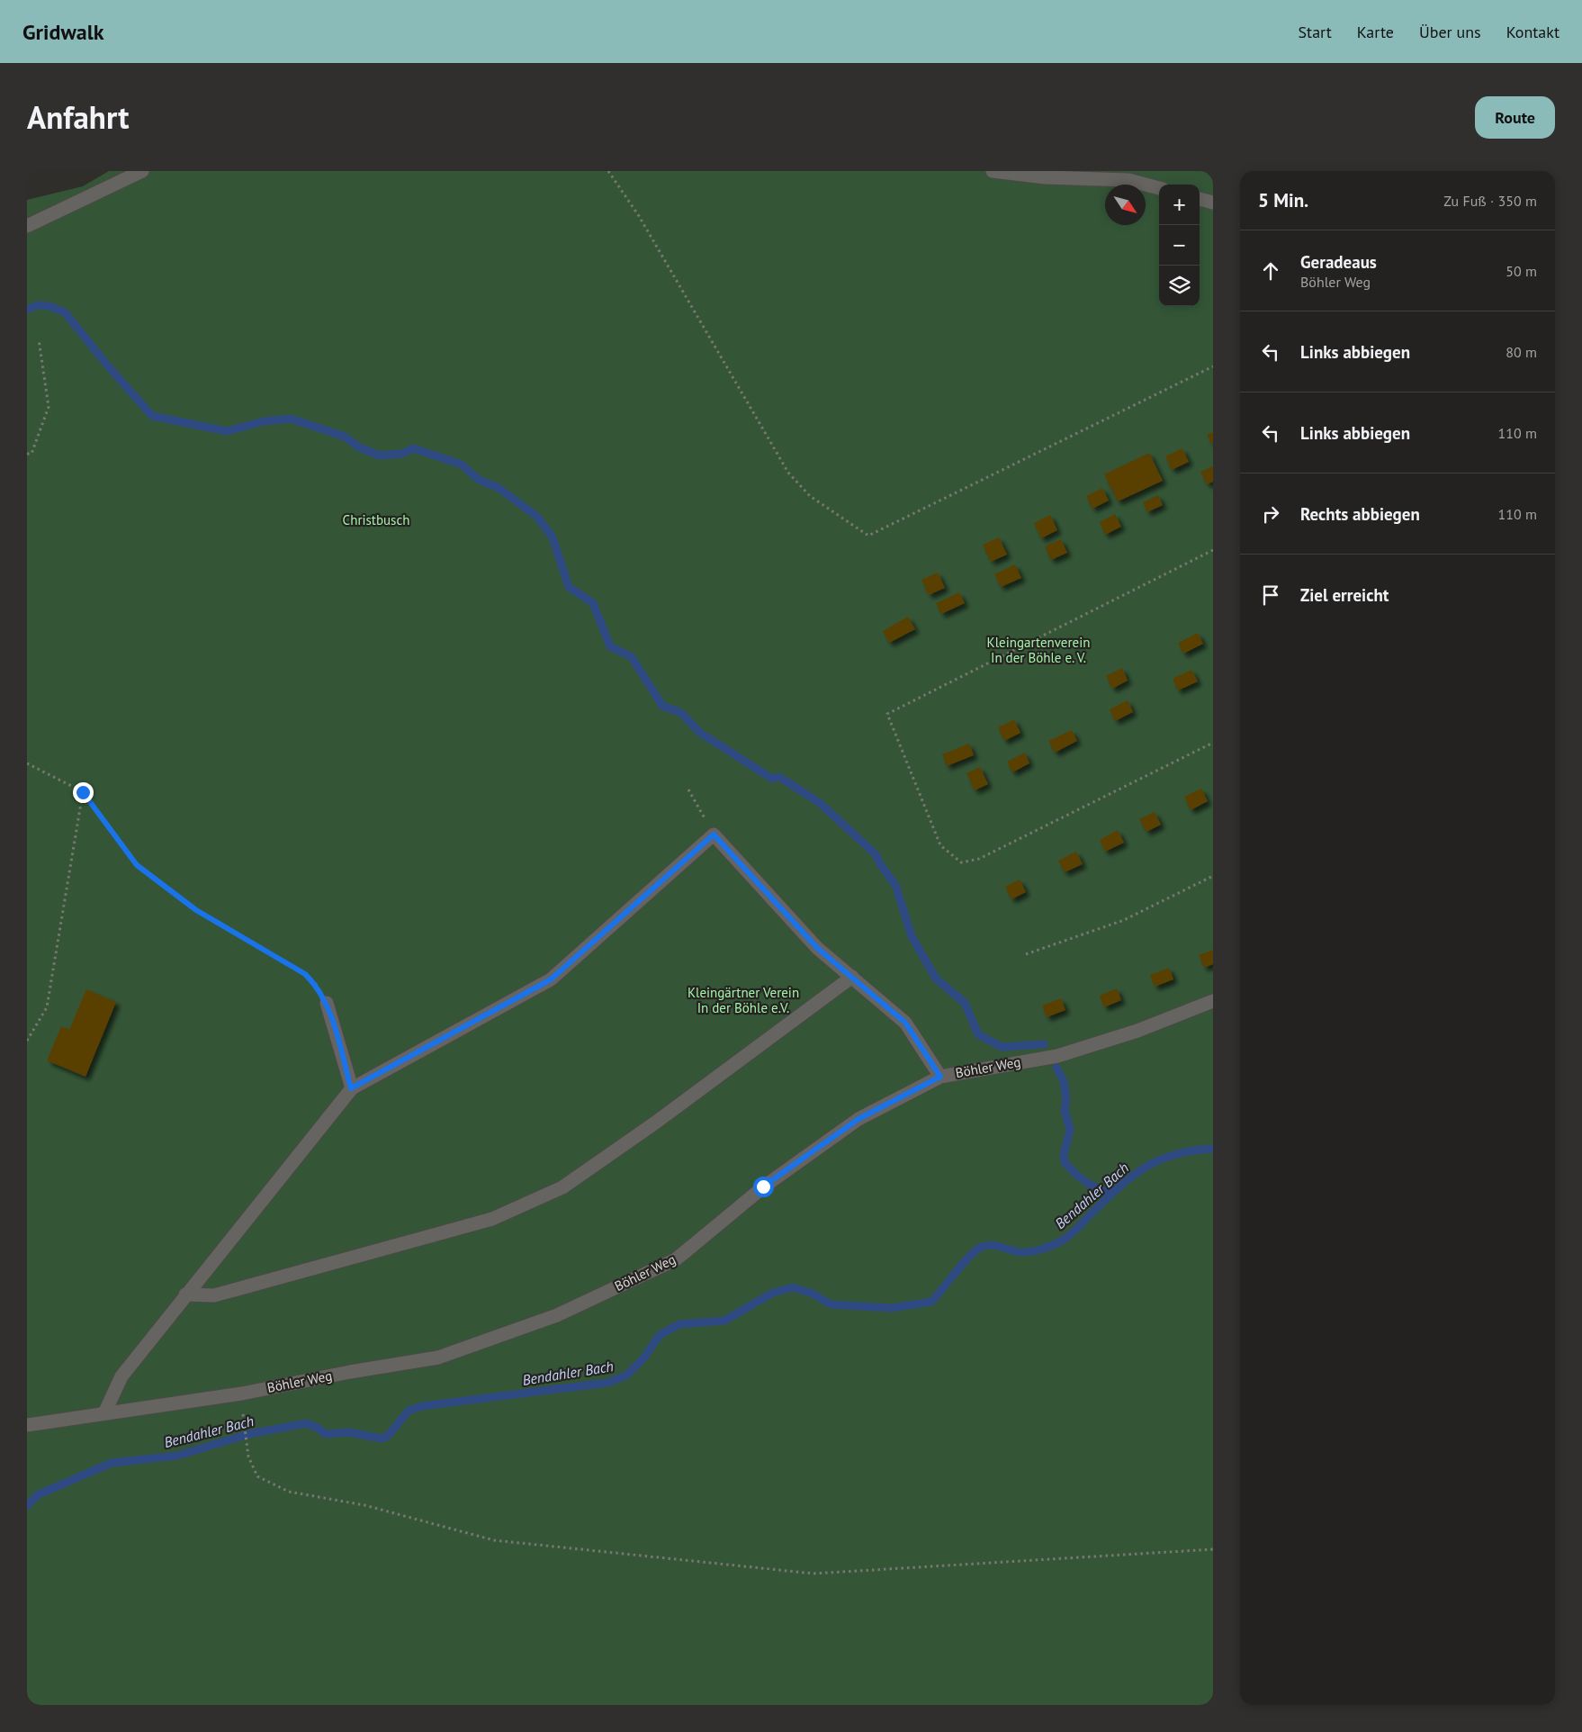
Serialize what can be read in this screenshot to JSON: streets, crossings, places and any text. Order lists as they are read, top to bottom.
{
  "streets": {
    "street": ["Böhler Weg"]
  },
  "water": ["Bendahler Bach"],
  "parks": ["Christbusch", "Kleingartenverein In der Böhle e. V.", "Kleingärtner Verein In der Böhle e.V."],
  "north": "bottom right",
  "page": {
    "header": "Gridwalk",
    "nav": [
      "Start",
      "Karte",
      "Über uns",
      "Kontakt"
    ],
    "title": "Anfahrt",
    "buttons": "Route",
    "heading": ["5 Min.", "Zu Fuß · 350 m"],
    "map_buttons": ["+", "−"],
    "list": [
      ["Geradeaus", "Böhler Weg", "50 m"],
      ["Links abbiegen", "80 m"],
      ["Links abbiegen", "110 m"],
      ["Rechts abbiegen", "110 m"],
      "Ziel erreicht"
    ]
  }
}
